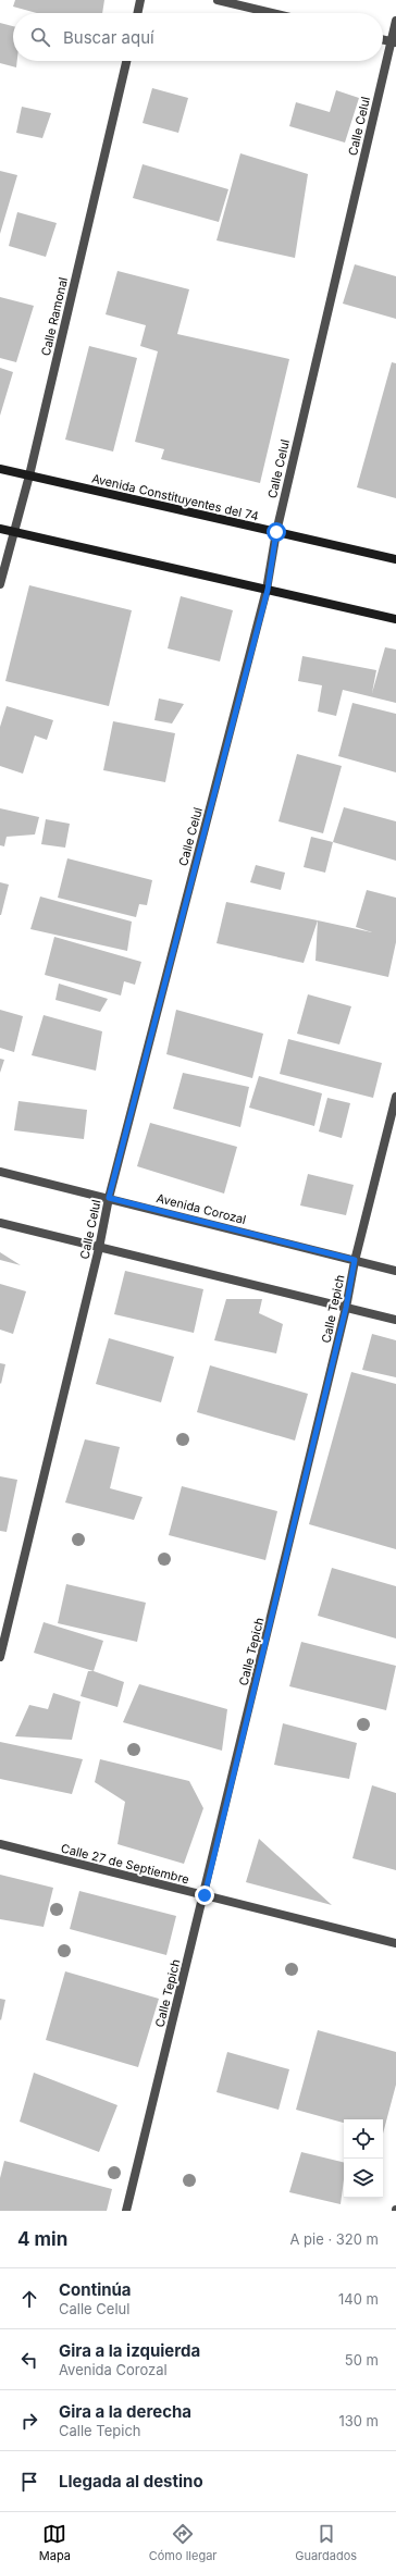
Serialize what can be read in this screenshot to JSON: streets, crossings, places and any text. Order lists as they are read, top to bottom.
{
  "streets": {
    "main road": ["Avenida Constituyentes del 74"],
    "street": [
      "Calle Celul",
      "Calle Ramonal",
      "Avenida Corozal",
      "Calle Tepich",
      "Calle 27 de Septiembre"
    ]
  },
  "crossings": [
    ["Calle Celul", "Avenida Constituyentes del 74"],
    ["Calle Celul", "Avenida Corozal"],
    ["Calle Ramonal", "Avenida Constituyentes del 74"],
    ["Avenida Corozal", "Calle Tepich"],
    ["Calle Tepich", "Calle 27 de Septiembre"]
  ],
  "page": {
    "search": "Buscar aquí",
    "heading": ["4 min", "A pie · 320 m"],
    "list": [
      ["Continúa", "Calle Celul", "140 m"],
      ["Gira a la izquierda", "Avenida Corozal", "50 m"],
      ["Gira a la derecha", "Calle Tepich", "130 m"],
      "Llegada al destino"
    ],
    "nav": ["Mapa", "Cómo llegar", "Guardados"]
  }
}
